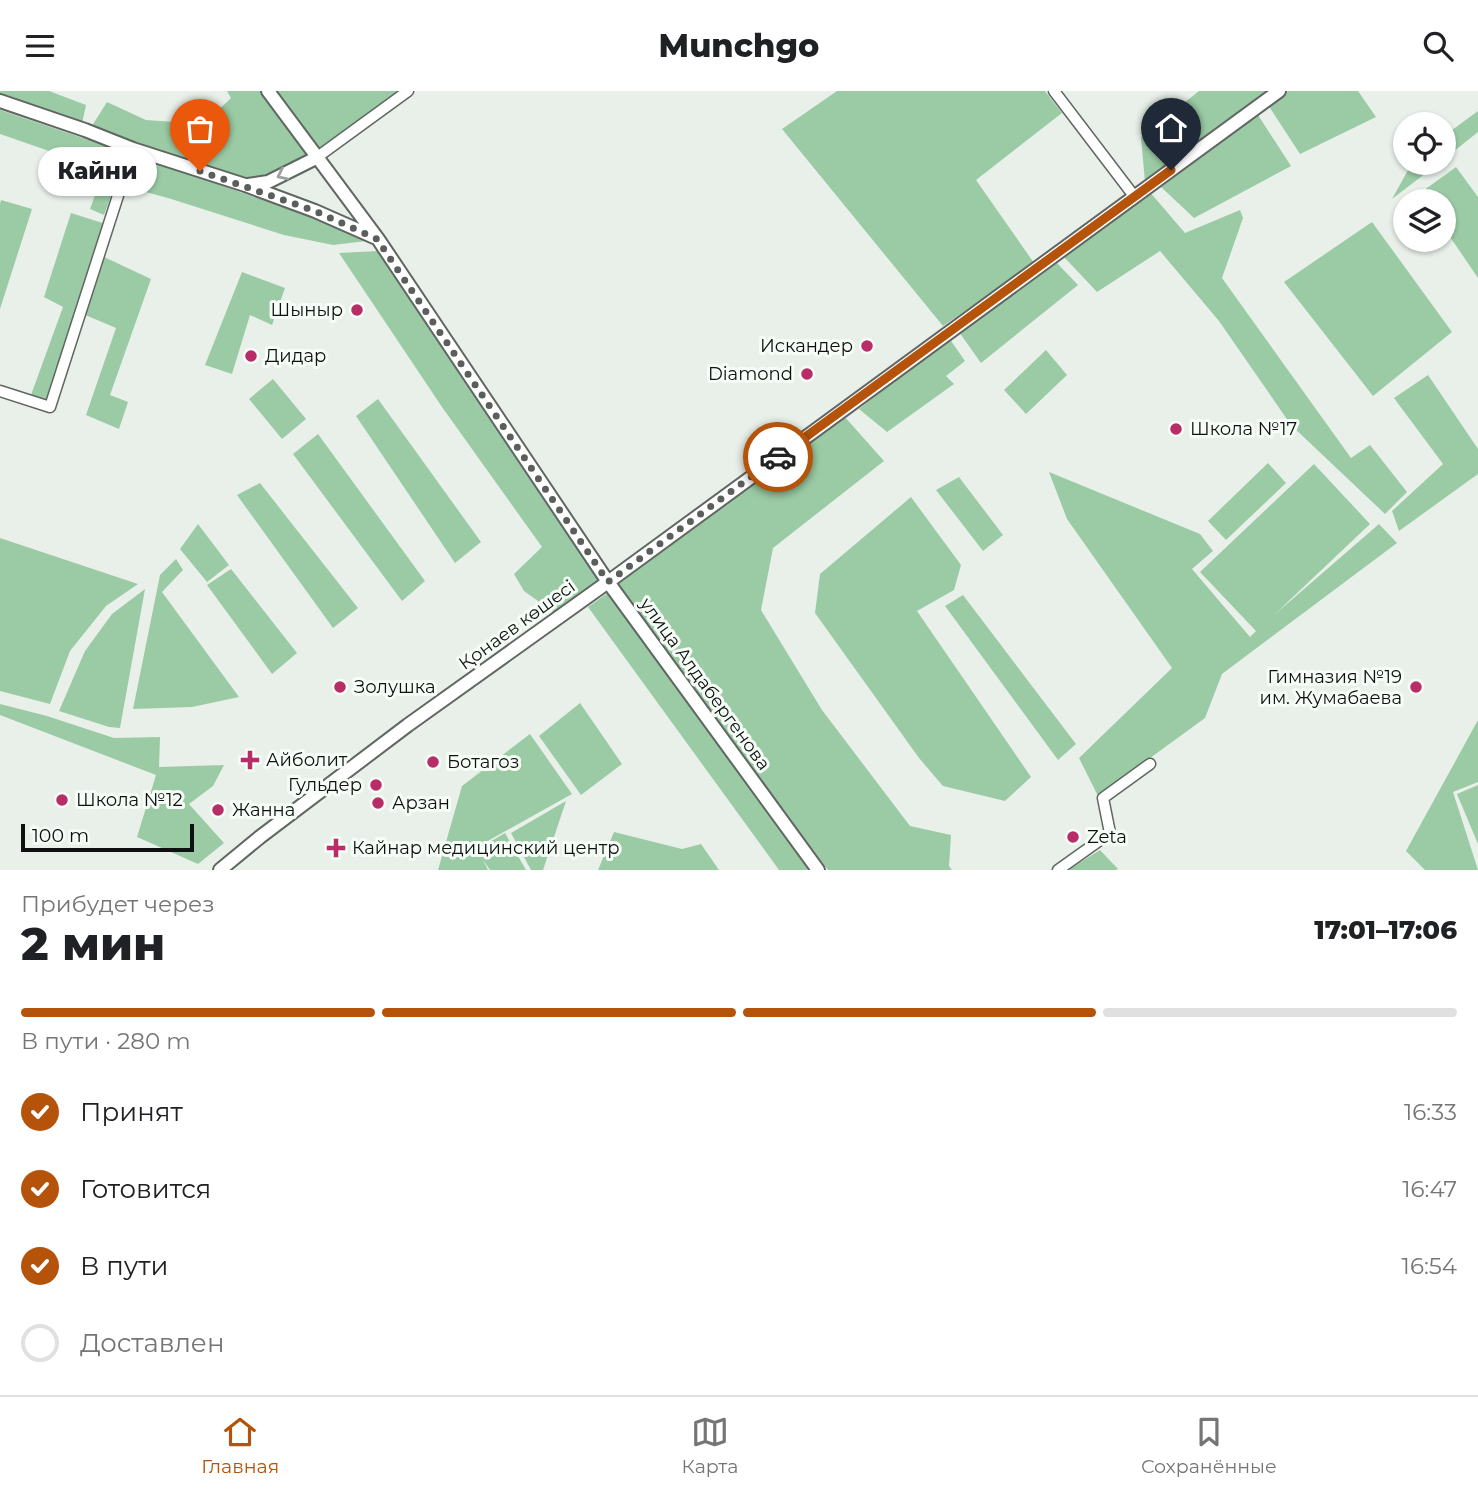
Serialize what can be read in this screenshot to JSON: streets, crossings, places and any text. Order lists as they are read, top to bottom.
{
  "streets": {
    "street": ["Қонаев көшесі", "улица Алдабергенова"]
  },
  "crossings": [
    ["Қонаев көшесі", "улица Алдабергенова"]
  ],
  "places": {
    "other": [
      "Кайни",
      "Шыныр",
      "Искандер",
      "Дидар",
      "Diamond",
      "Школа №17",
      "Золушка",
      "Гимназия №19 им. Жумабаева",
      "Ботагоз",
      "Гульдер",
      "Школа №12",
      "Арзан",
      "Жанна",
      "Zeta"
    ],
    "health": ["Айболит", "Кайнар медицинский центр"]
  },
  "scale_bar": "100 m",
  "page": {
    "header": "Munchgo",
    "bubble": "Кайни",
    "scale": "100 m",
    "heading": ["2 мин", "Прибудет через", "17:01–17:06"],
    "bar": "В пути · 280 m",
    "list": [
      ["Принят", "16:33"],
      ["Готовится", "16:47"],
      ["В пути", "16:54"],
      "Доставлен"
    ],
    "tabs": ["Главная", "Карта", "Сохранённые"]
  }
}
